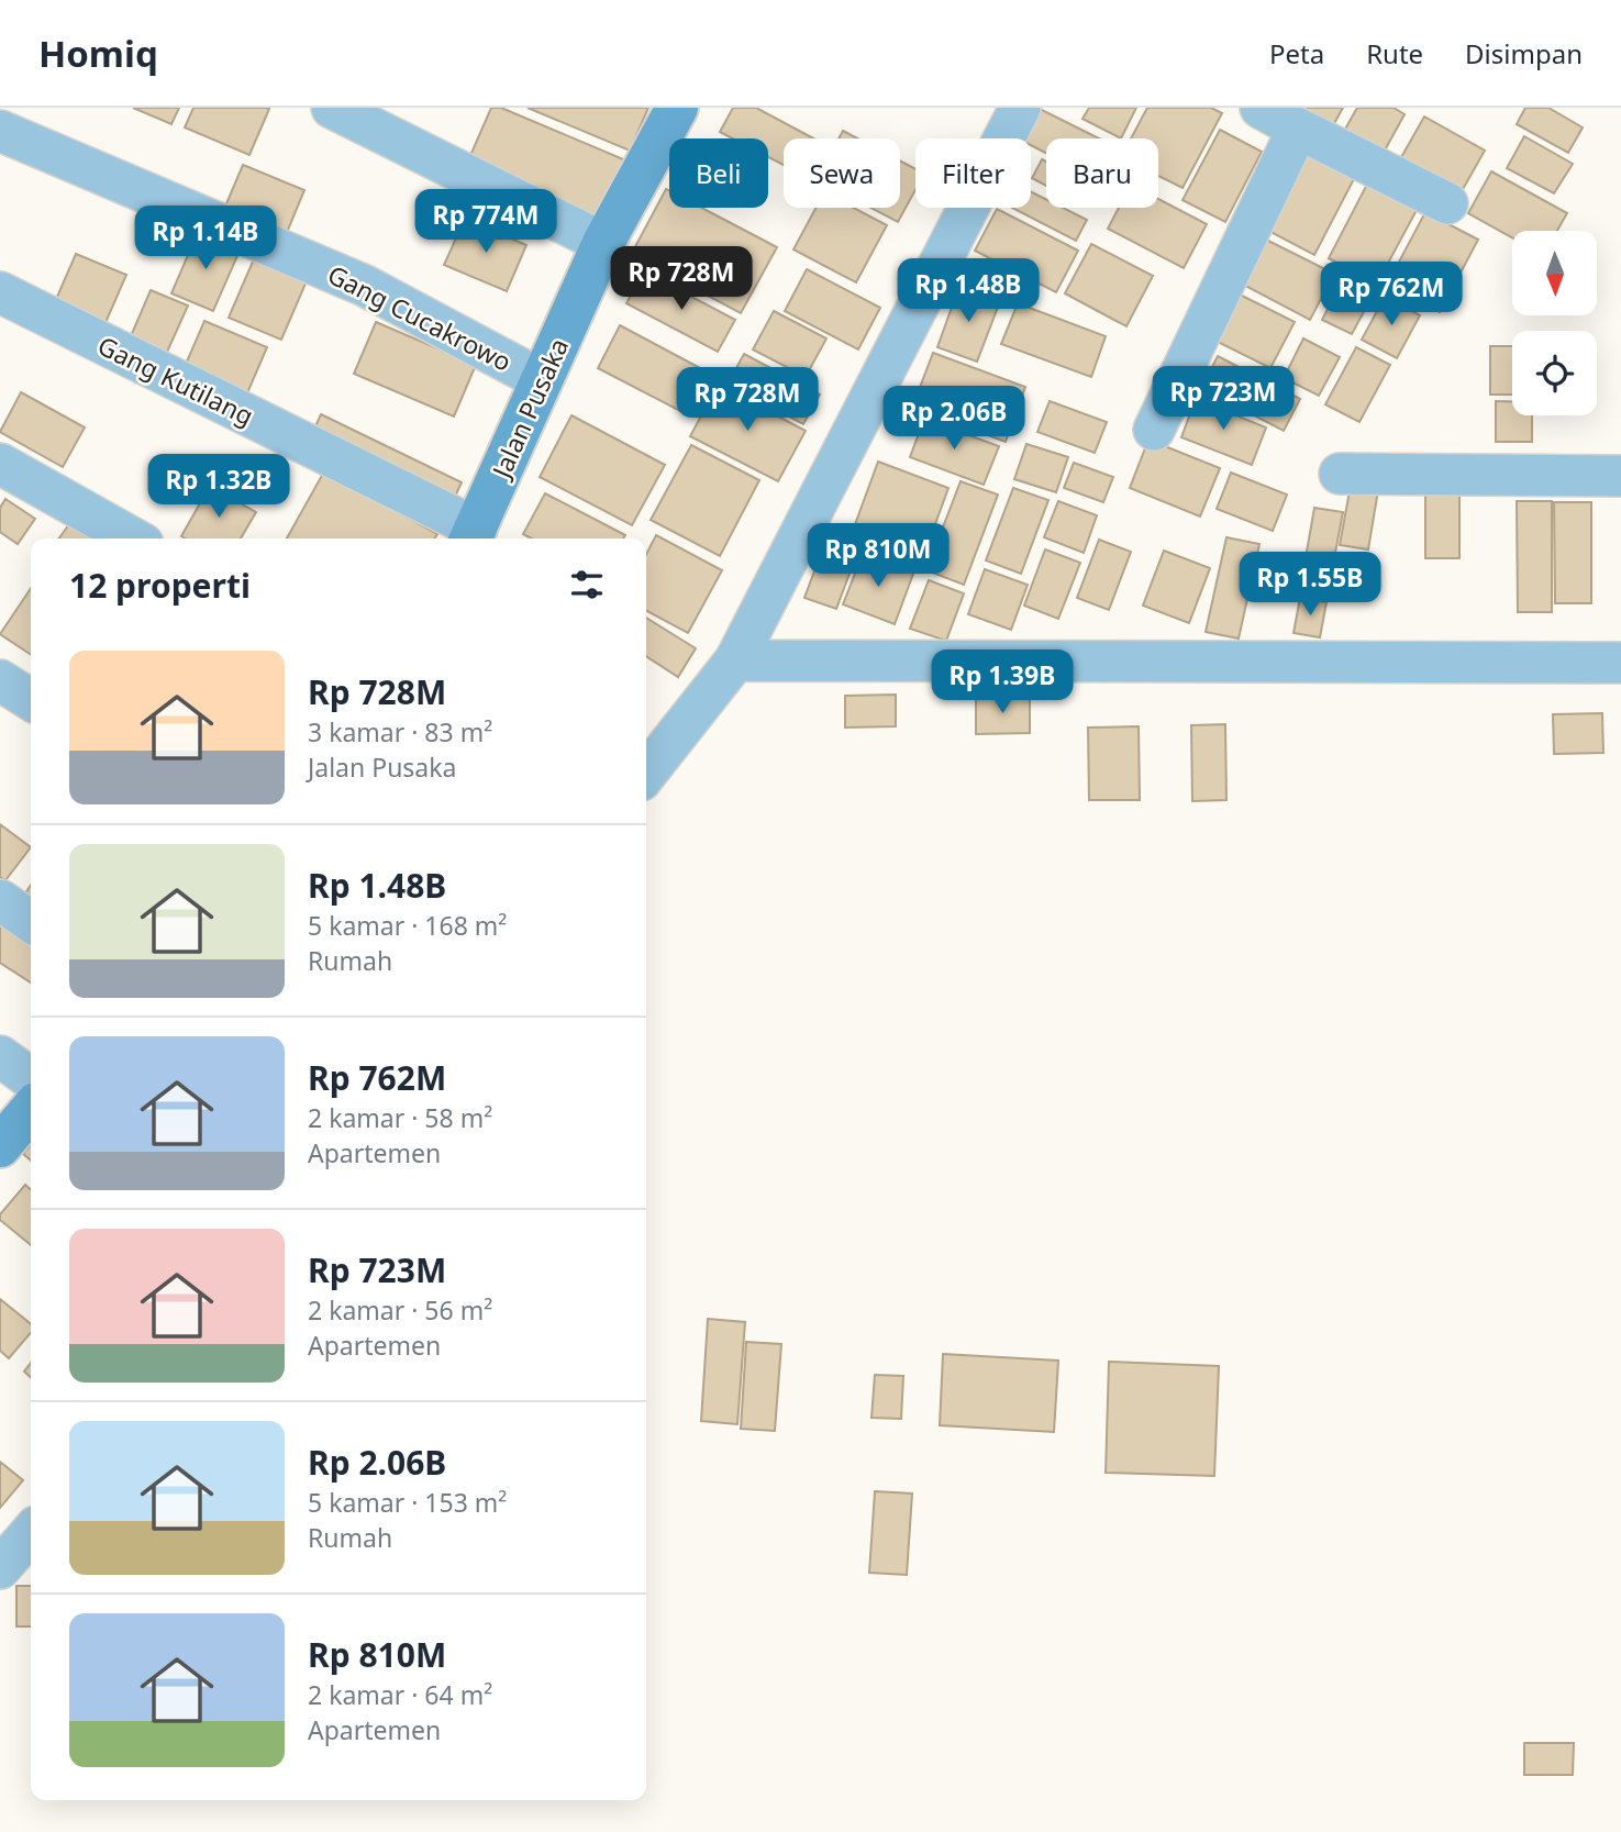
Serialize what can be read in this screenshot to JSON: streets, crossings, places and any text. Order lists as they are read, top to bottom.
{
  "streets": {
    "main road": ["Jalan Pusaka"],
    "street": ["Gang Cucakrowo", "Gang Kutilang"]
  },
  "crossings": [
    ["Gang Cucakrowo", "Jalan Pusaka"],
    ["Gang Kutilang", "Jalan Pusaka"]
  ],
  "north": "bottom",
  "page": {
    "header": "Homiq",
    "nav": ["Peta", "Rute", "Disimpan"],
    "chip": [
      "Beli",
      "Sewa",
      "Filter",
      "Baru"
    ],
    "price": [
      "Rp 774M",
      "Rp 1.14B",
      "Rp 728M",
      "Rp 1.48B",
      "Rp 762M",
      "Rp 723M",
      "Rp 728M",
      "Rp 2.06B",
      "Rp 1.32B",
      "Rp 810M",
      "Rp 1.55B",
      "Rp 1.39B"
    ],
    "heading": "12 properti",
    "list": [
      {
        "name": "Rp 728M",
        "note": "3 kamar · 83 m² · Jalan Pusaka"
      },
      {
        "name": "Rp 1.48B",
        "note": "5 kamar · 168 m² · Rumah"
      },
      {
        "name": "Rp 762M",
        "note": "2 kamar · 58 m² · Apartemen"
      },
      {
        "name": "Rp 723M",
        "note": "2 kamar · 56 m² · Apartemen"
      },
      {
        "name": "Rp 2.06B",
        "note": "5 kamar · 153 m² · Rumah"
      },
      {
        "name": "Rp 810M",
        "note": "2 kamar · 64 m² · Apartemen"
      }
    ]
  }
}
